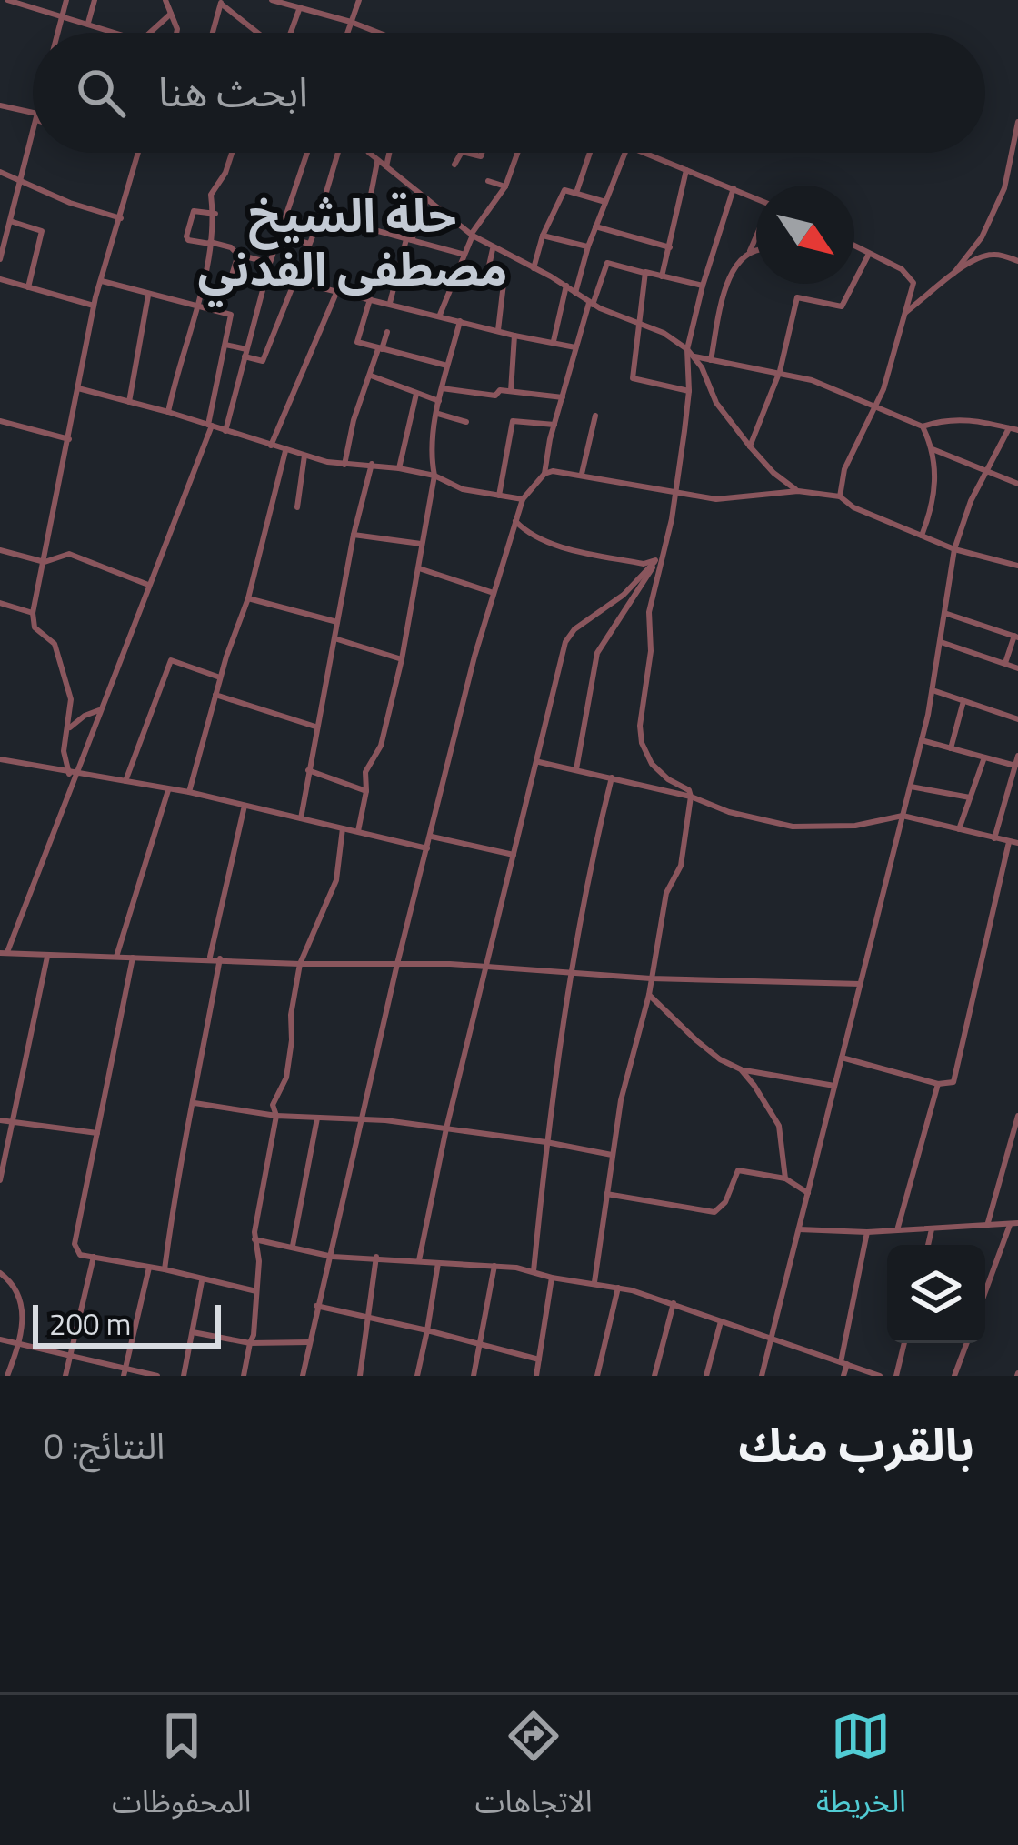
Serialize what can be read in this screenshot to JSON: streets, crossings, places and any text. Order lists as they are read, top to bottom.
{
  "districts": ["حلة الشيخ مصطفى الفدني"],
  "scale_bar": "200 m",
  "north": "bottom right",
  "page": {
    "search": "ابحث هنا",
    "scale": "200 m",
    "heading": ["بالقرب منك", "النتائج: 0"],
    "nav": ["الخريطة", "الاتجاهات", "المحفوظات"]
  }
}
